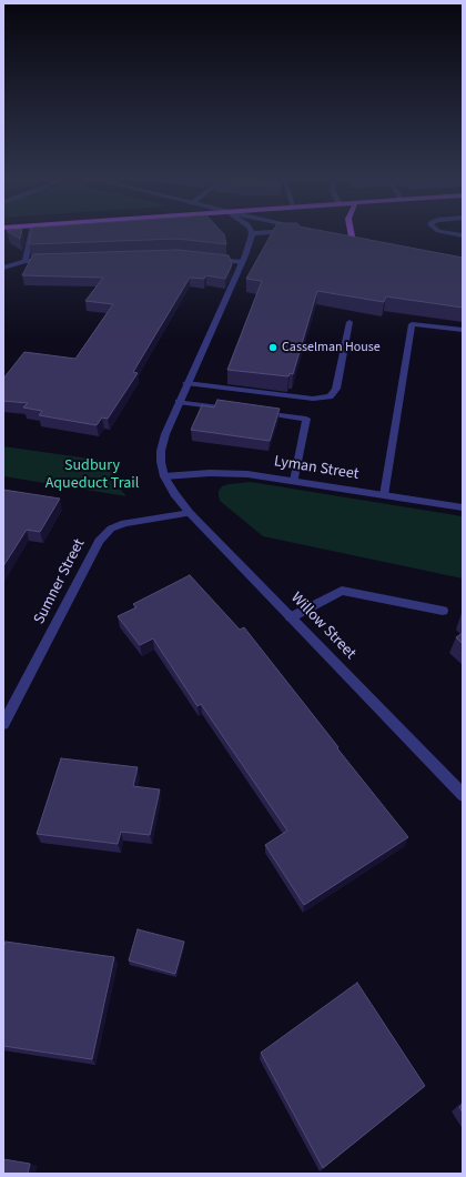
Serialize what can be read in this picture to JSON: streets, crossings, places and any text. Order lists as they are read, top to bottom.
{
  "streets": {
    "street": ["Lyman Street", "Sumner Street", "Willow Street"]
  },
  "crossings": [
    ["Lyman Street", "Willow Street"],
    ["Sumner Street", "Willow Street"]
  ],
  "parks": ["Sudbury Aqueduct Trail"],
  "places": ["Casselman House"]
}
